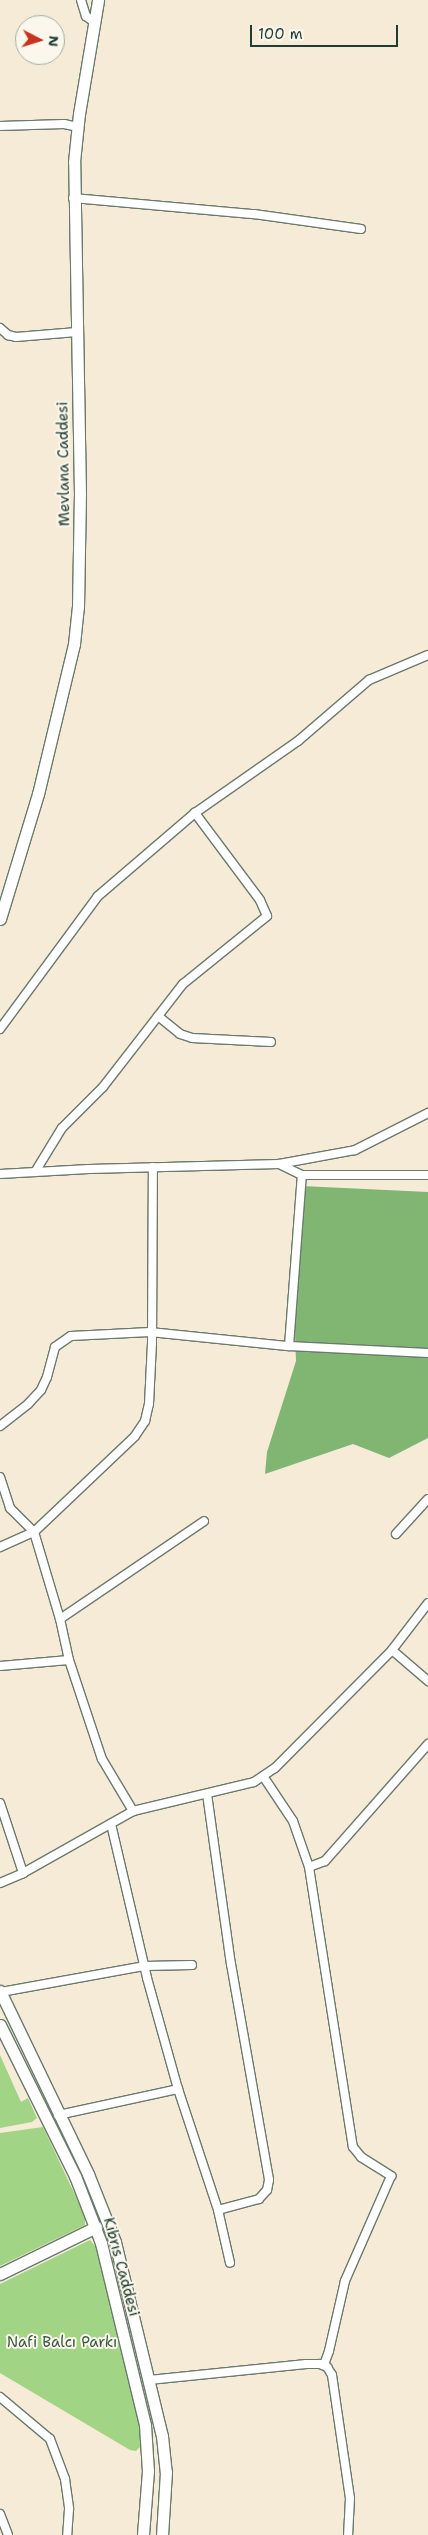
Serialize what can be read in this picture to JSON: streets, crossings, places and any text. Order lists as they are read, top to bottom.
{
  "streets": {
    "main road": ["Mevlana Caddesi", "Kıbrıs Caddesi"]
  },
  "parks": ["Nafi Balcı Parkı"],
  "scale_bar": "100 m",
  "north": "right"
}
